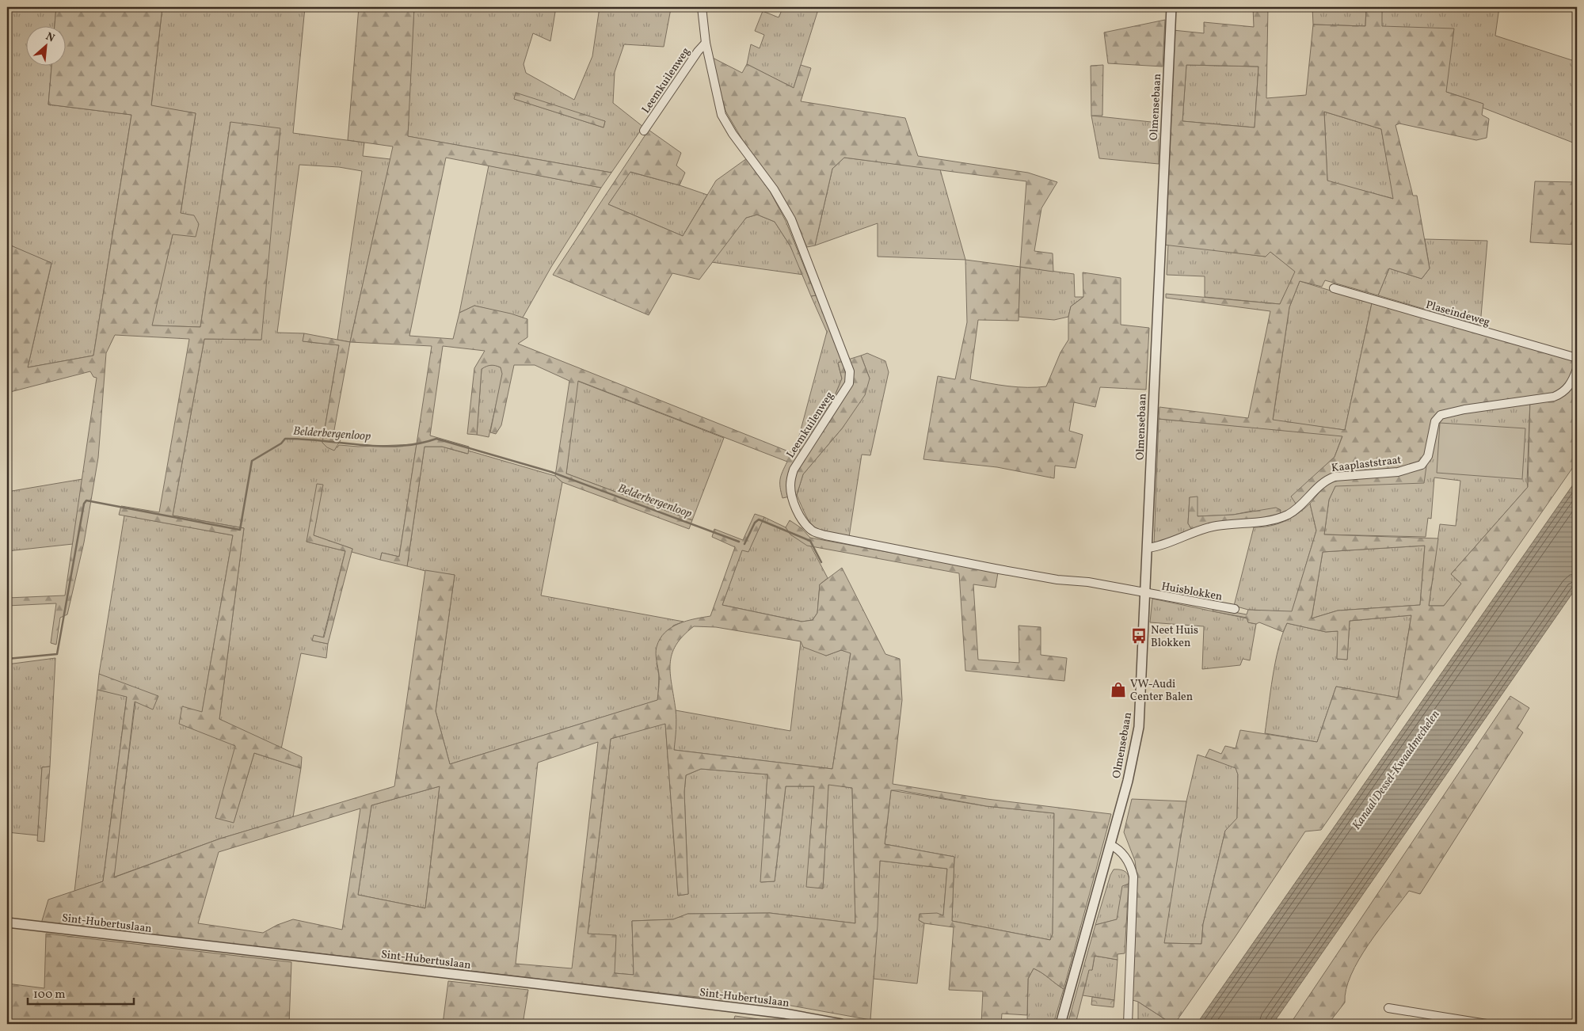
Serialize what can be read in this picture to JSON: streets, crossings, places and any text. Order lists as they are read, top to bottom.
{
  "streets": {
    "street": [
      "Leemkuilenweg",
      "Olmensebaan",
      "Plaseindeweg",
      "Kaaplaststraat",
      "Huisblokken",
      "Sint-Hubertuslaan"
    ]
  },
  "crossings": [
    ["Leemkuilenweg", "Olmensebaan"],
    ["Leemkuilenweg", "Huisblokken"],
    ["Olmensebaan", "Kaaplaststraat"],
    ["Olmensebaan", "Huisblokken"]
  ],
  "water": ["Belderbergenloop", "Kanaal Dessel-Kwaadmechelen"],
  "places": {
    "bus stop": ["Neet Huis Blokken"],
    "shop": ["VW-Audi Center Balen"]
  },
  "scale_bar": "100 m",
  "north": "top right"
}
